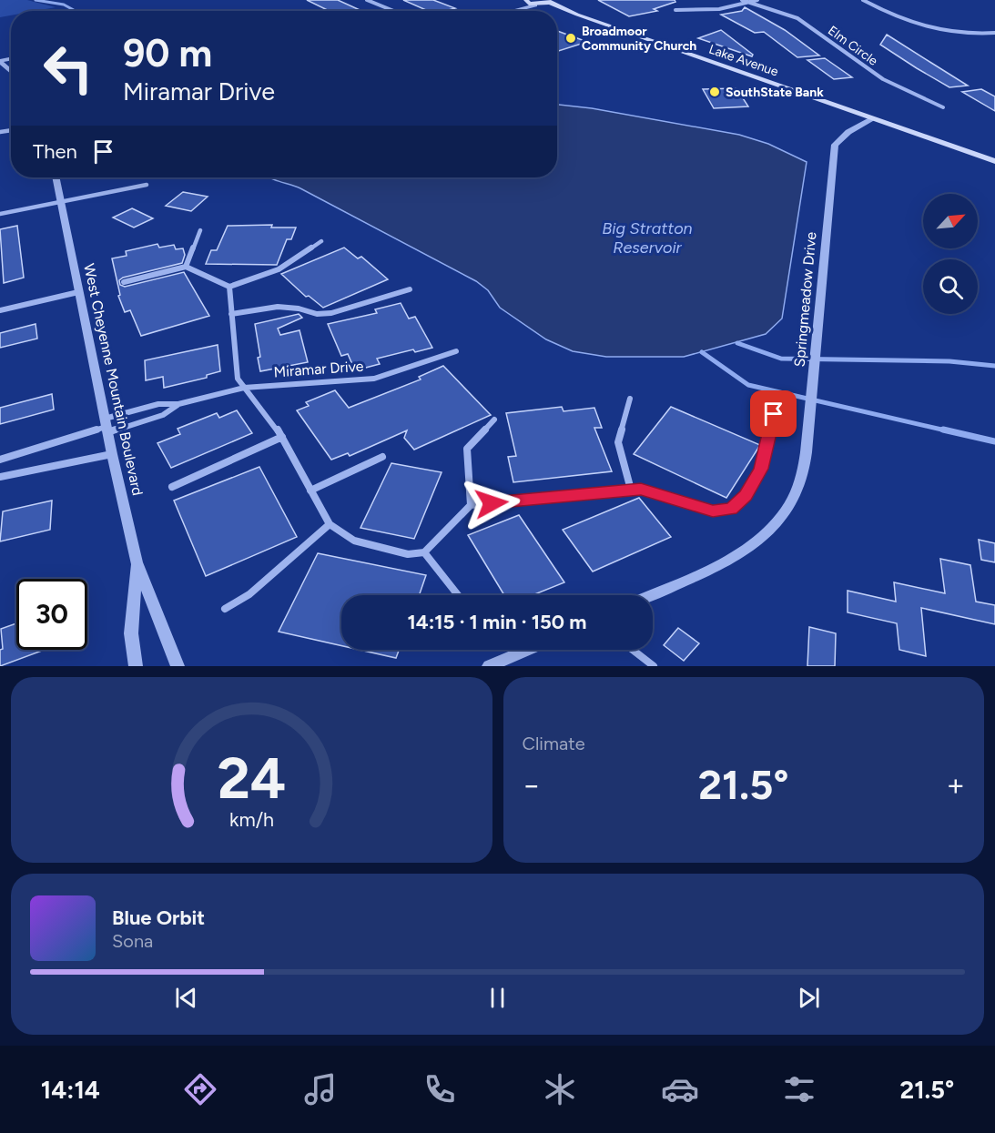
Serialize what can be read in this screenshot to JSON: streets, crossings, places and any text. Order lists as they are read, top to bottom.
{
  "streets": {
    "main road": ["Lake Avenue"],
    "street": [
      "Elm Circle",
      "Springmeadow Drive",
      "Miramar Drive",
      "West Cheyenne Mountain Boulevard"
    ]
  },
  "crossings": [
    ["Lake Avenue", "Springmeadow Drive"],
    ["Miramar Drive", "West Cheyenne Mountain Boulevard"]
  ],
  "water": ["Big Stratton Reservoir"],
  "places": ["Broadmoor Community Church", "SouthState Bank"],
  "north": "top right",
  "page": {
    "turn": ["90 m", "Miramar Drive"],
    "then": "Then",
    "limit": "30",
    "trip": "14:15 · 1 min · 150 m",
    "tile": "Climate",
    "heat": ["−", "21.5°", "+"],
    "song": ["Blue Orbit", "Sona"],
    "tabs": ["14:14", "21.5°"],
    "gauge": ["24", "km/h"]
  }
}
